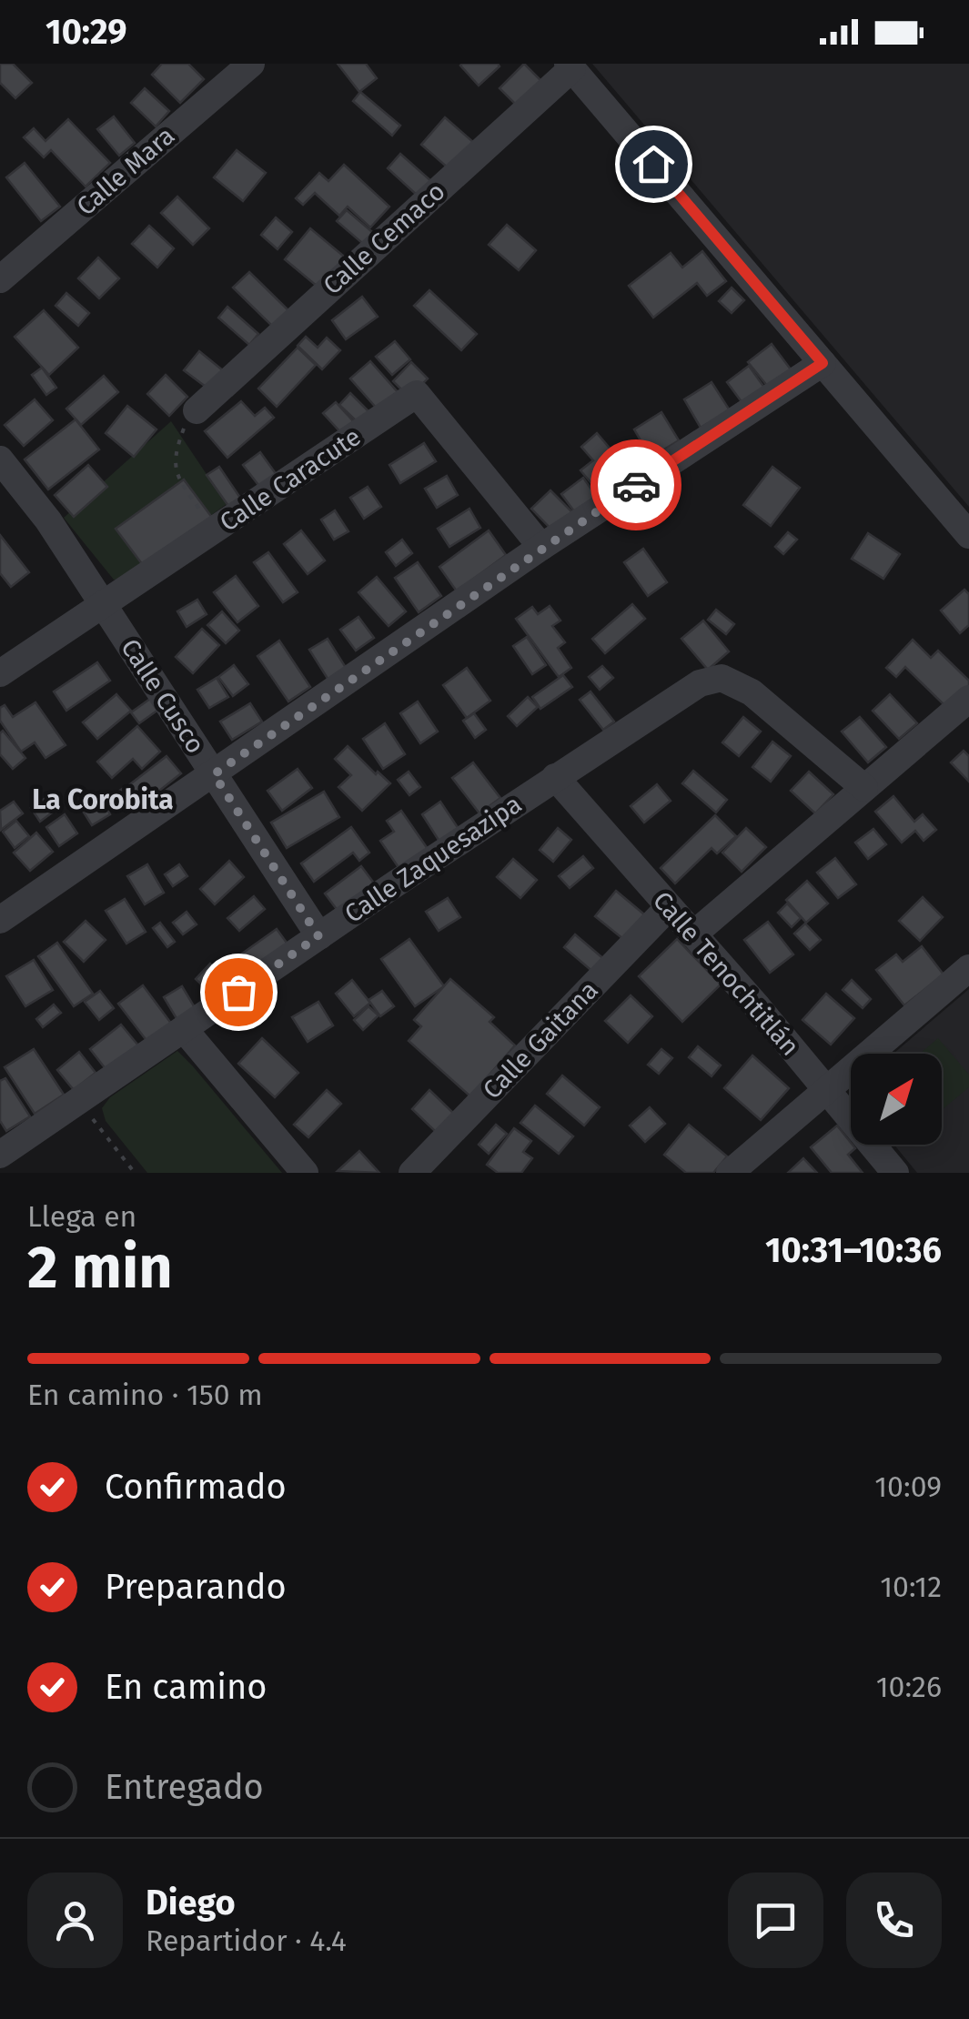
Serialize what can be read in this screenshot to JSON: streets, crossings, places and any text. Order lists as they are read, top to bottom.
{
  "streets": {
    "street": [
      "Calle Mara",
      "Calle Cemaco",
      "Calle Caracute",
      "Calle Cusco",
      "Calle Zaquesazipa",
      "Calle Tenochtitlán",
      "Calle Gaitana"
    ]
  },
  "crossings": [
    ["Calle Caracute", "Calle Cusco"],
    ["Calle Cusco", "Calle Zaquesazipa"],
    ["Calle Zaquesazipa", "Calle Tenochtitlán"],
    ["Calle Tenochtitlán", "Calle Gaitana"]
  ],
  "districts": ["La Corobita"],
  "north": "top right",
  "page": {
    "status": "10:29",
    "heading": ["2 min", "Llega en", "10:31–10:36"],
    "panel": ["Diego", "Repartidor · 4.4"],
    "bar": "En camino · 150 m",
    "list": [
      ["Confirmado", "10:09"],
      ["Preparando", "10:12"],
      ["En camino", "10:26"],
      "Entregado"
    ]
  }
}
